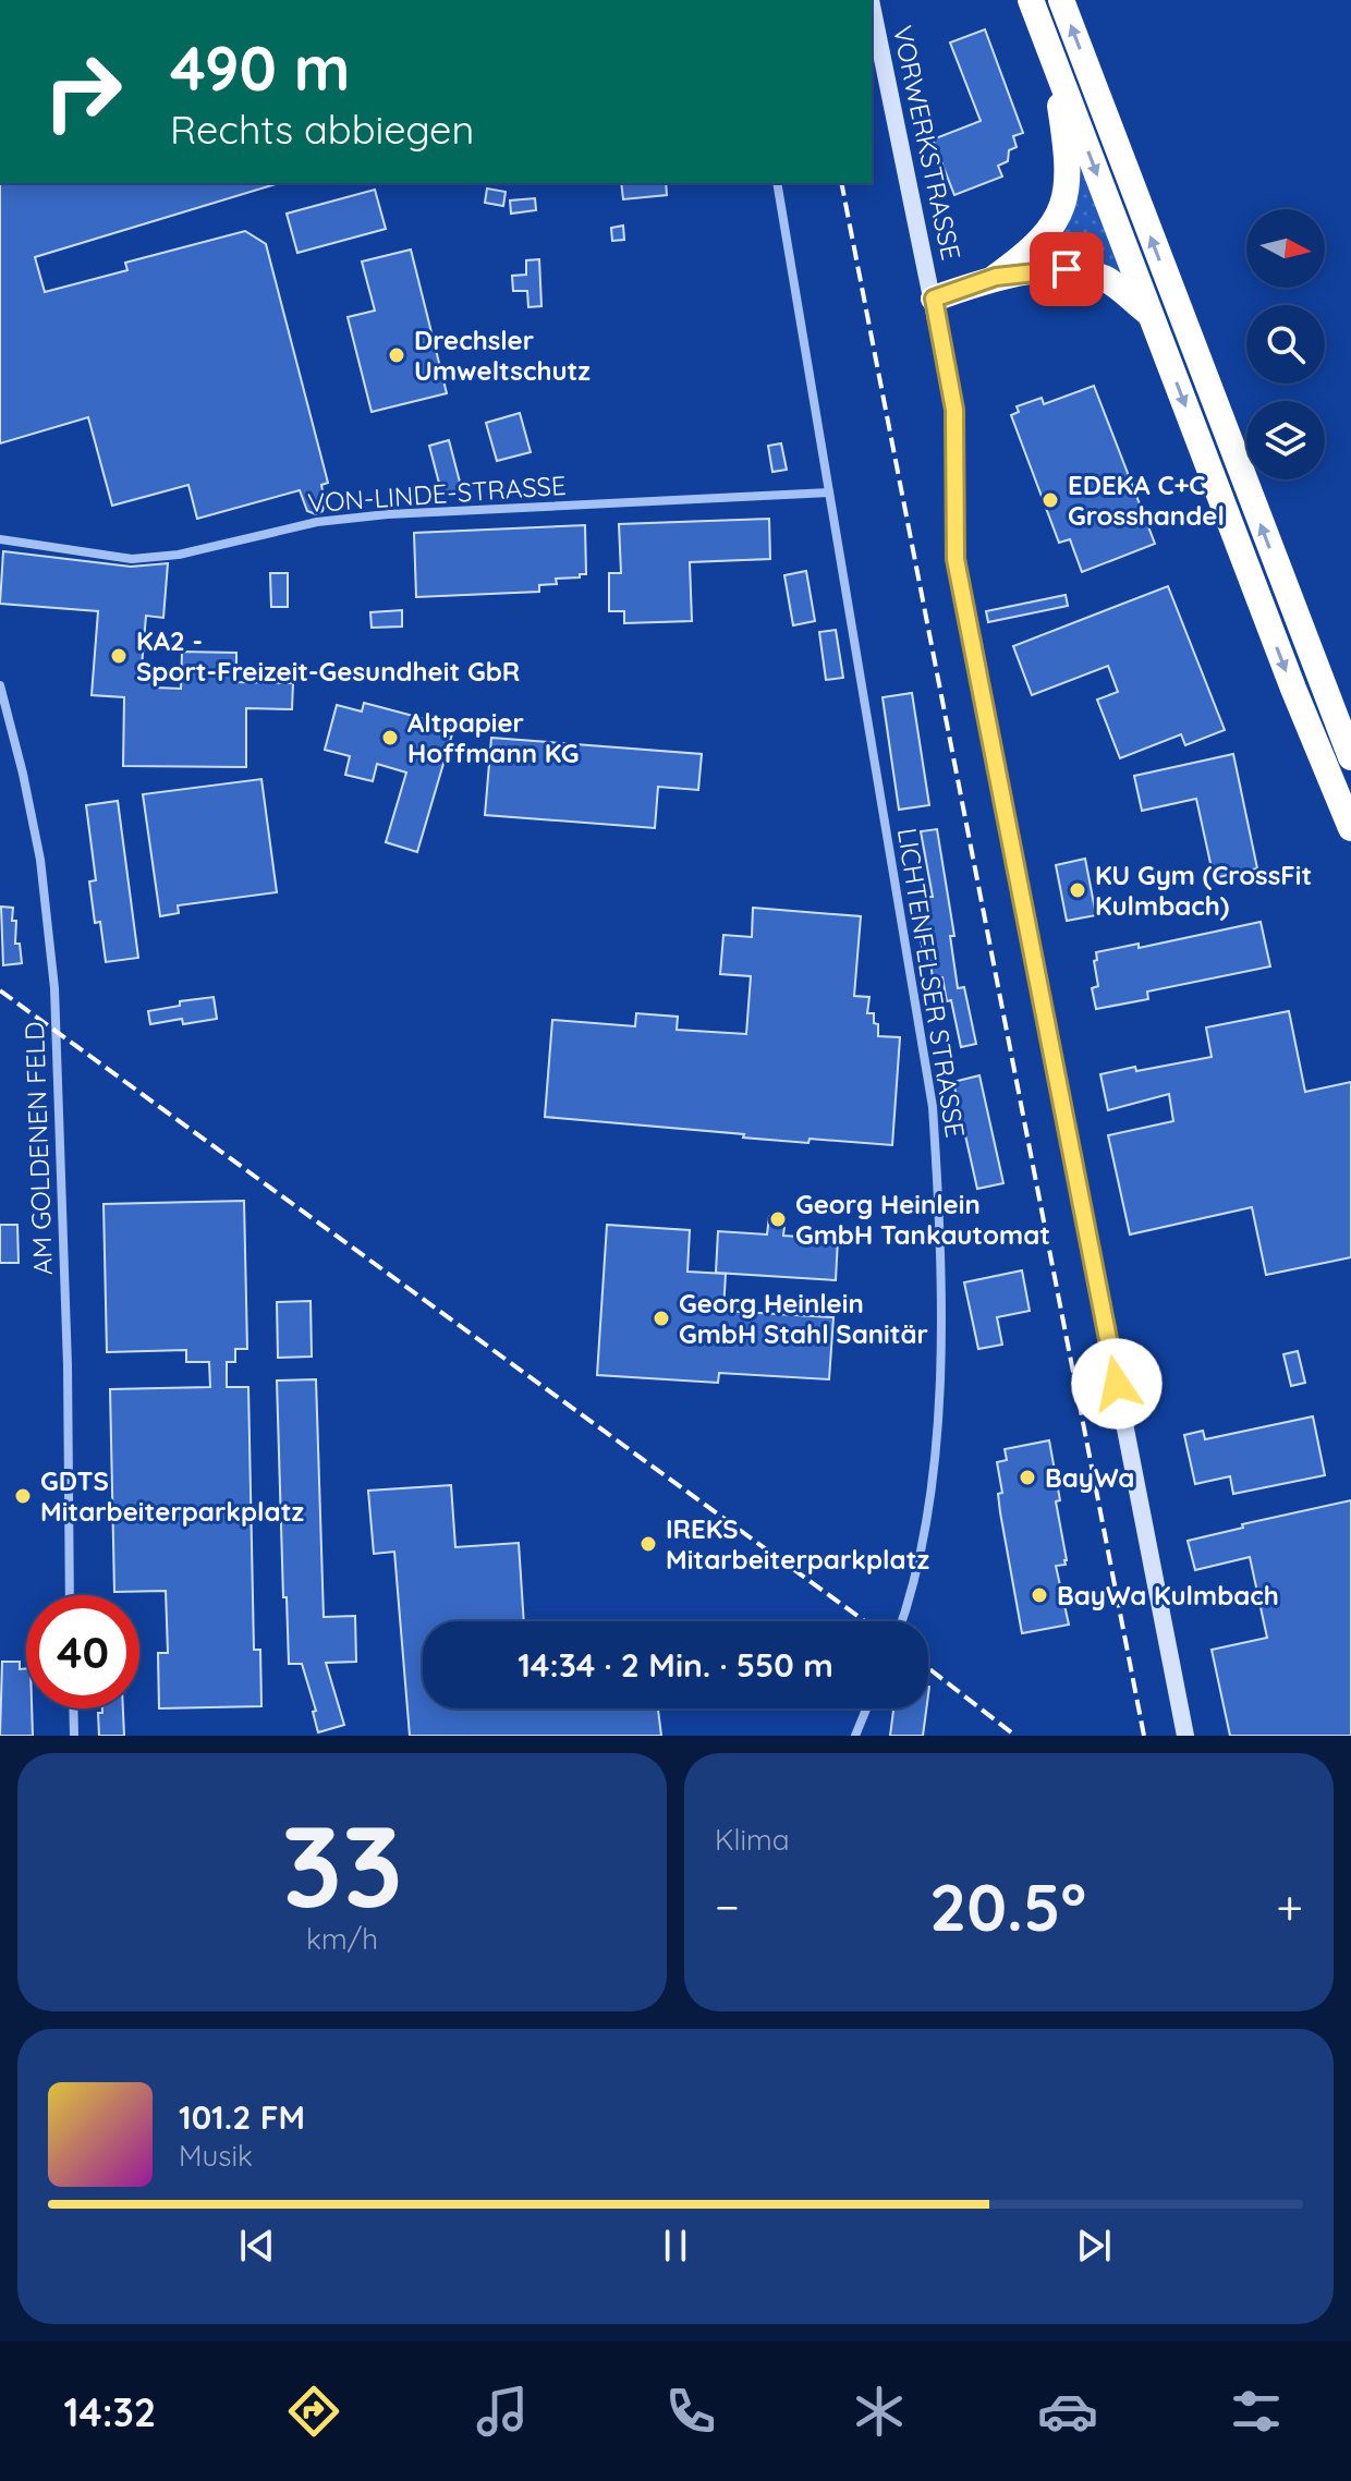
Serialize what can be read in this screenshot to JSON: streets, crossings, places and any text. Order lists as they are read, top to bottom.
{
  "streets": {
    "street": [
      "VORWERKSTRASSE",
      "VON-LINDE-STRASSE",
      "LICHTENFELSER STRASSE",
      "AM GOLDENEN FELD"
    ]
  },
  "crossings": [
    ["VON-LINDE-STRASSE", "LICHTENFELSER STRASSE"]
  ],
  "places": [
    "Drechsler Umweltschutz",
    "EDEKA C+C Grosshandel",
    "KA2 - Sport-Freizeit-Gesundheit GbR",
    "Altpapier Hoffmann KG",
    "KU Gym (CrossFit Kulmbach)",
    "Georg Heinlein GmbH Tankautomat",
    "Georg Heinlein GmbH Stahl Sanitär",
    "BayWa",
    "GDTS Mitarbeiterparkplatz",
    "IREKS Mitarbeiterparkplatz",
    "BayWa Kulmbach"
  ],
  "north": "right",
  "page": {
    "turn": ["490 m", "Rechts abbiegen"],
    "limit": "40",
    "trip": "14:34 · 2 Min. · 550 m",
    "tile": [
      ["33", "km/h"],
      "Klima"
    ],
    "heat": ["−", "20.5°", "+"],
    "song": ["101.2 FM", "Musik"],
    "tabs": "14:32"
  }
}
